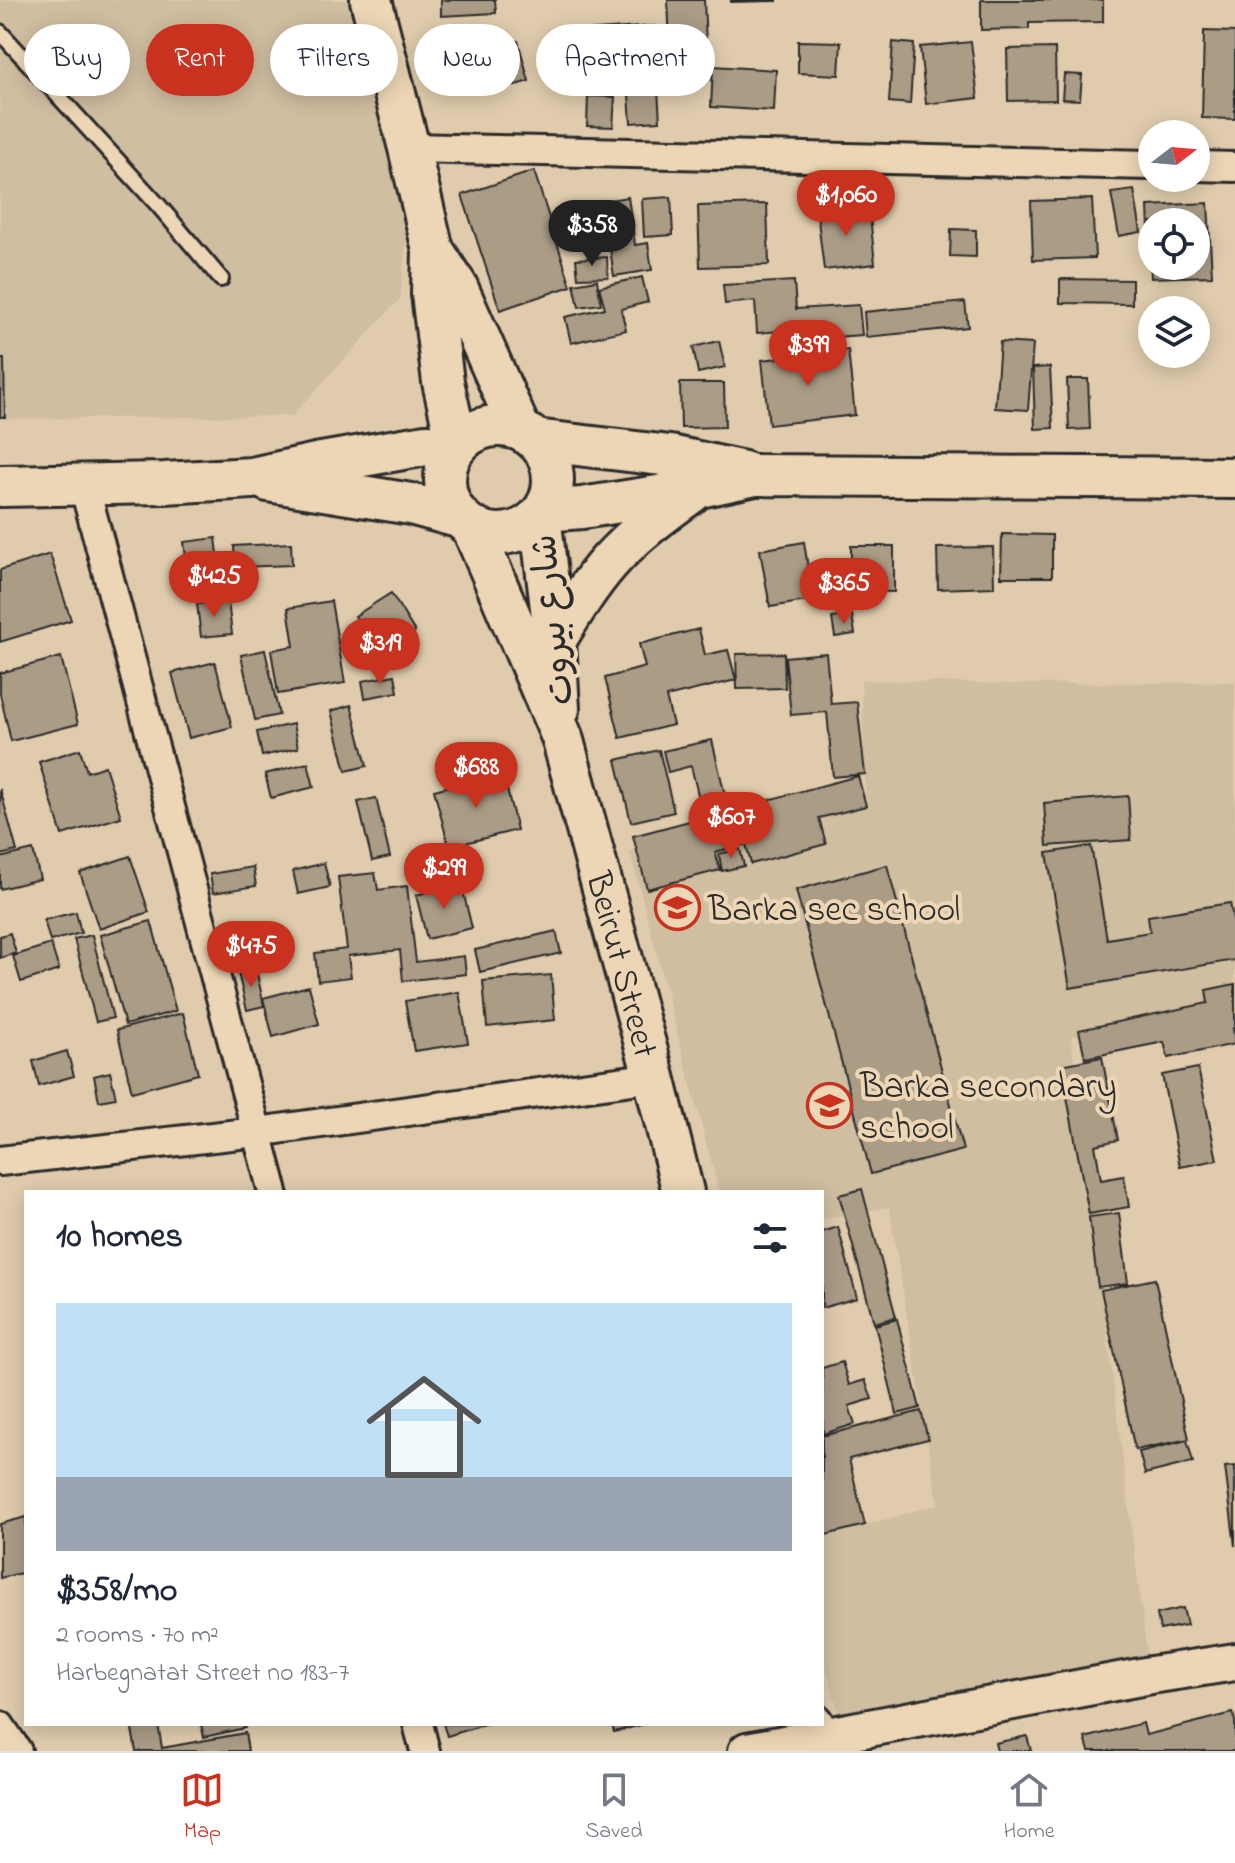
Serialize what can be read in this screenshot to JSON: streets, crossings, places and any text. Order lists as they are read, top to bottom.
{
  "streets": {
    "main road": ["شارع بيروت", "Beirut Street"]
  },
  "crossings": [
    ["شارع بيروت", "Beirut Street"]
  ],
  "places": {
    "school or university": ["Barka sec school", "Barka secondary school"]
  },
  "north": "right",
  "page": {
    "chip": [
      "Buy",
      "Rent",
      "Filters",
      "New",
      "Apartment"
    ],
    "price": [
      "$1,060",
      "$358",
      "$399",
      "$425",
      "$365",
      "$319",
      "$688",
      "$607",
      "$299",
      "$475"
    ],
    "heading": "10 homes",
    "list": [
      {
        "name": "$358/mo",
        "note": "2 rooms · 70 m² · Harbegnatat Street no 183-7"
      }
    ],
    "tabs": ["Map", "Saved", "Home"]
  }
}
